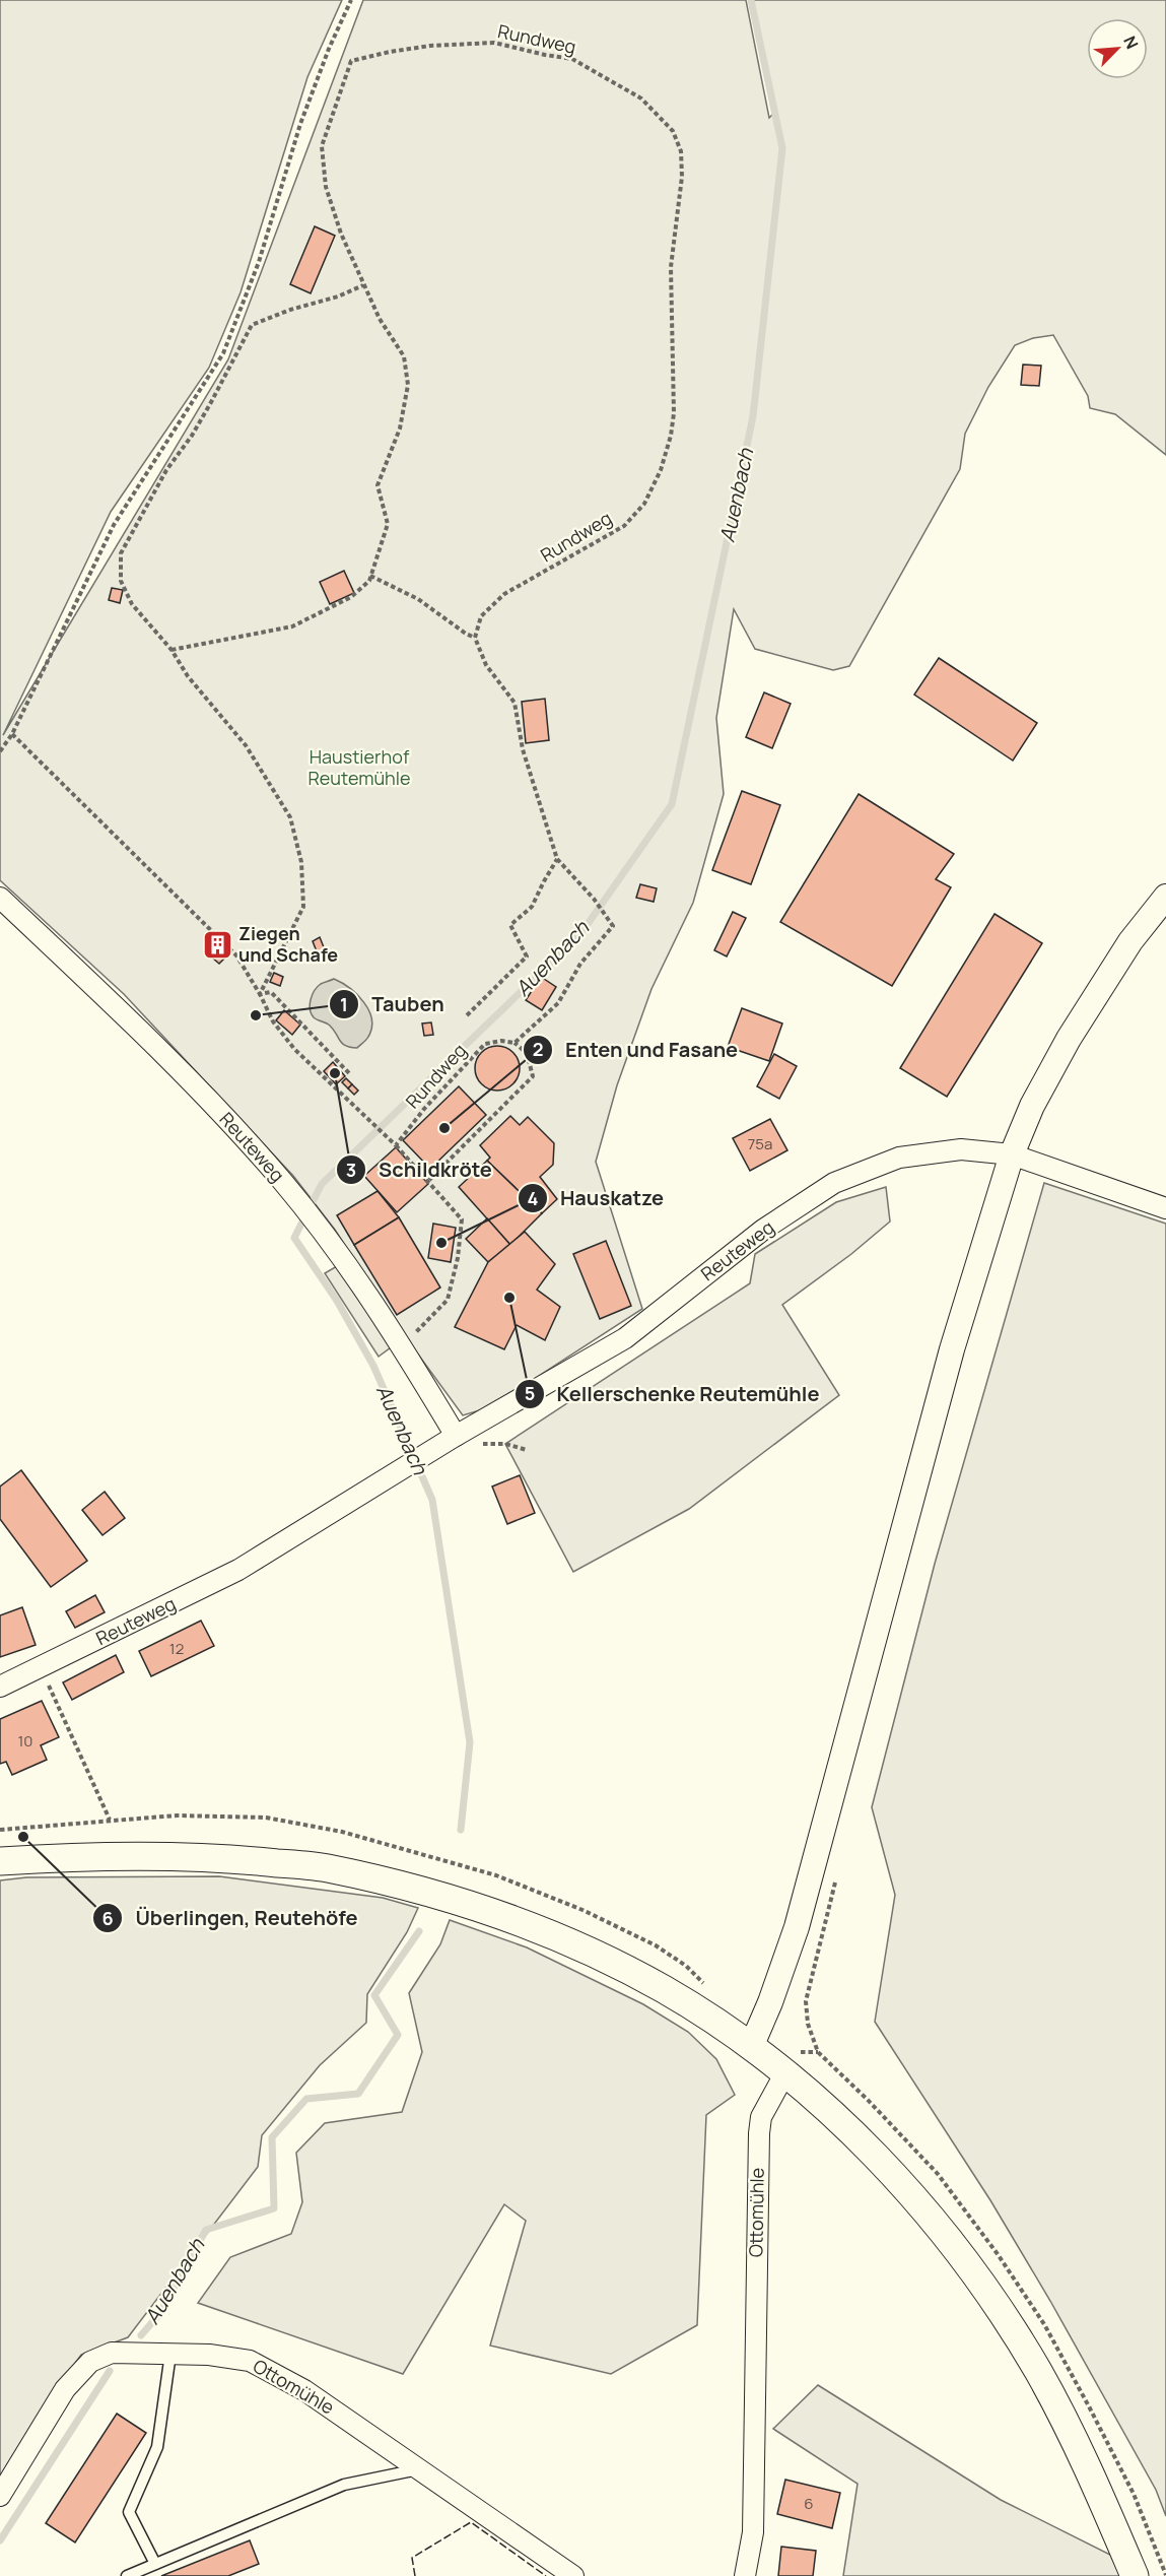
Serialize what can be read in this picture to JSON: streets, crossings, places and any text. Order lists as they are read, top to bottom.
{
  "streets": {
    "street": ["Reuteweg", "Ottomühle"],
    "path": ["Rundweg"]
  },
  "water": ["Auenbach"],
  "parks": ["Haustierhof Reutemühle"],
  "places": {
    "building": ["Ziegen und Schafe"],
    "other": [
      "Tauben",
      "Schildkröte",
      "Enten und Fasane",
      "Hauskatze",
      "Kellerschenke Reutemühle",
      "Überlingen, Reutehöfe"
    ]
  },
  "house_numbers": [
    "75a",
    "12",
    "10",
    "6"
  ],
  "north": "top right"
}
